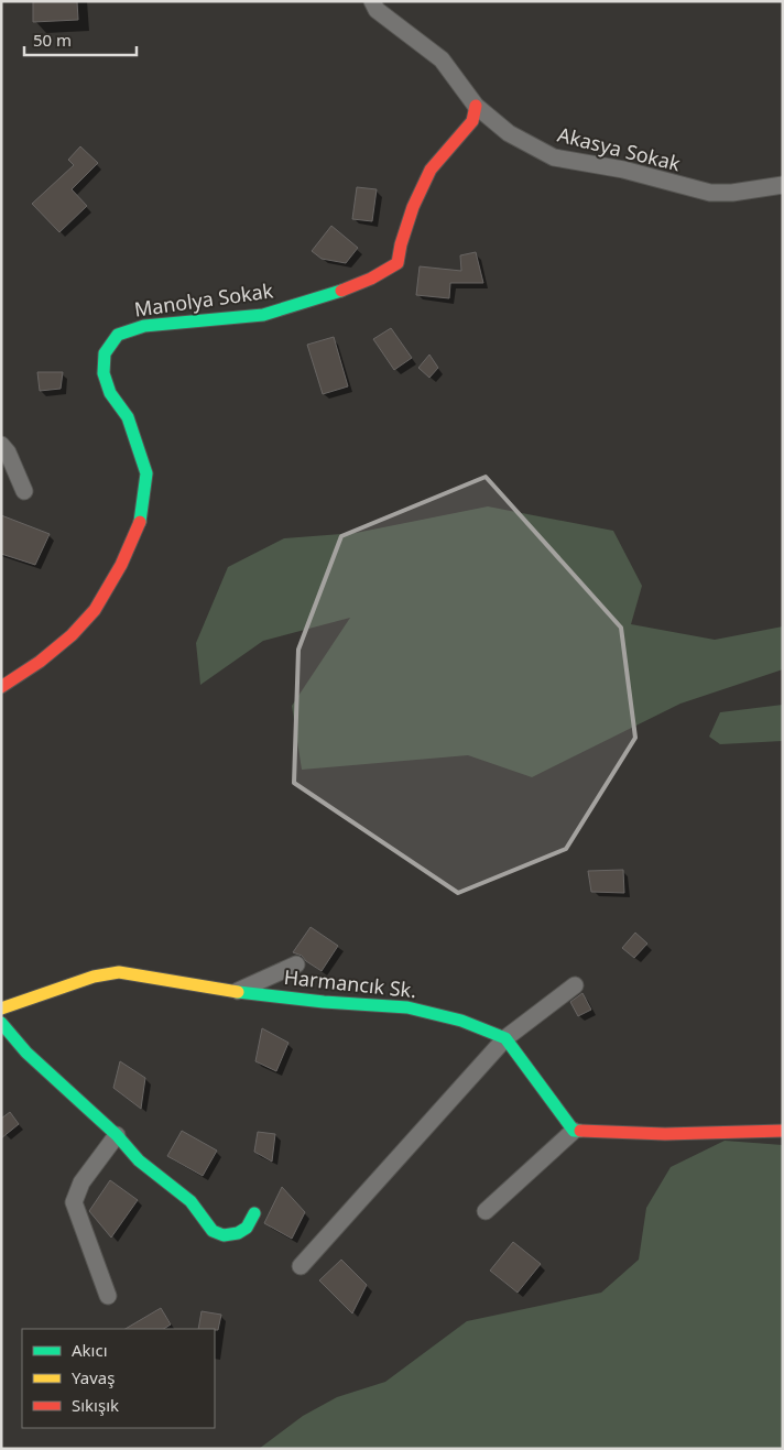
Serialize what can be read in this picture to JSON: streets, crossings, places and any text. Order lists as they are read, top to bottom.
{
  "streets": {
    "street": ["Akasya Sokak", "Manolya Sokak", "Harmancık Sk."]
  },
  "crossings": [
    ["Akasya Sokak", "Manolya Sokak"]
  ],
  "legend": ["Akıcı", "Yavaş", "Sıkışık"],
  "scale_bar": "50 m"
}
